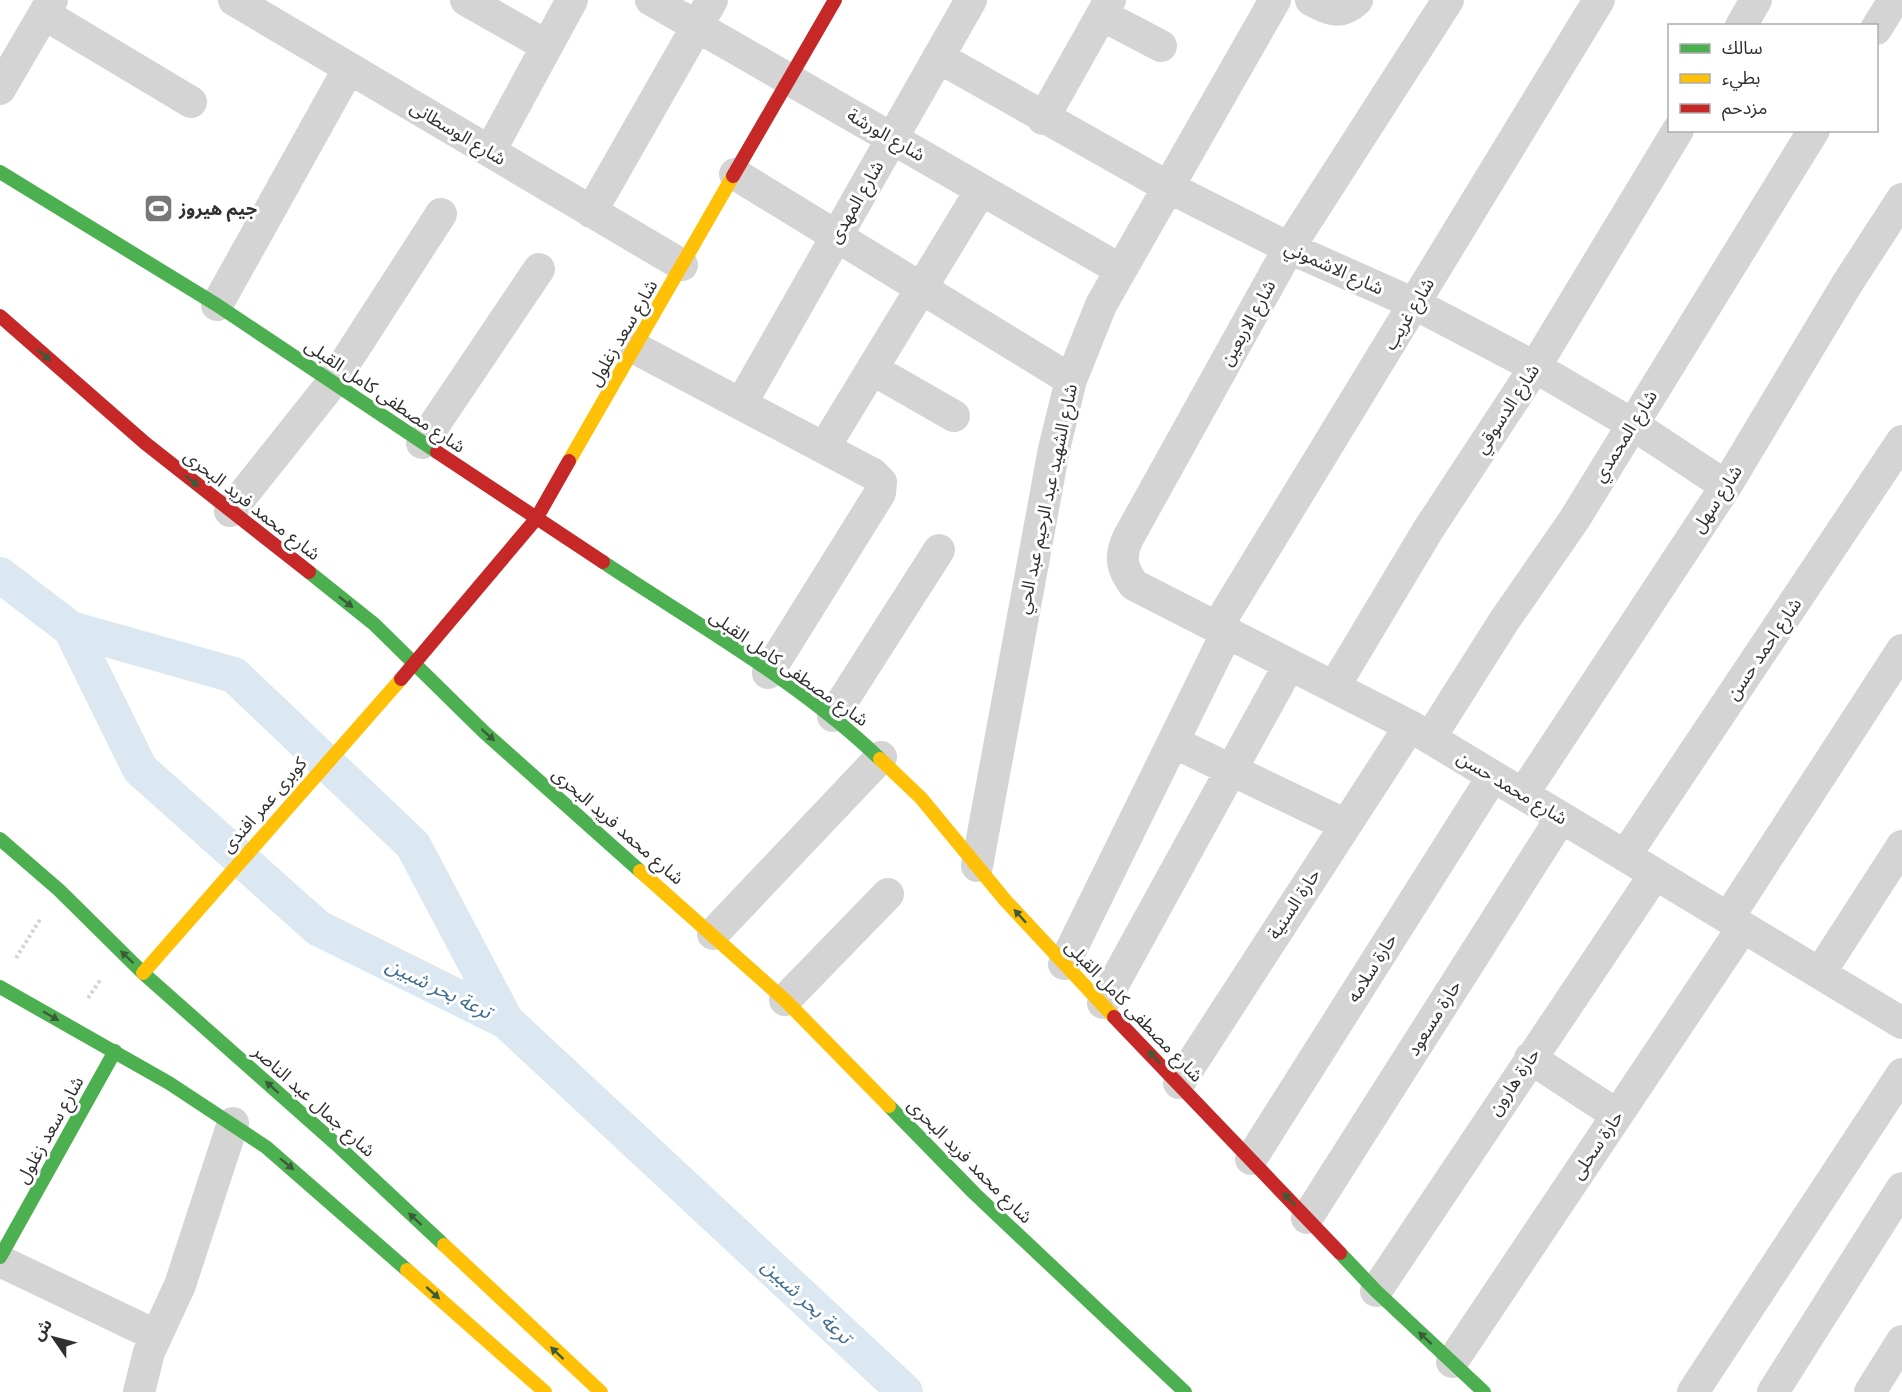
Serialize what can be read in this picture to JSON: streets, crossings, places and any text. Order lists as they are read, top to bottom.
{
  "streets": {
    "main road": [
      "شارع سعد زغلول",
      "شارع مصطفى كامل القبلى",
      "شارع محمد فريد البحرى",
      "كوبرى عمر افندى",
      "شارع جمال عبد الناصر"
    ],
    "street": [
      "شارع الوسطانى",
      "شارع الورشة",
      "شارع المهدى",
      "شارع الاشموني",
      "شارع غريب",
      "شارع الاربعين",
      "شارع الدسوقي",
      "شارع المحمدي",
      "شارع الشهيد عبد الرحيم عبد الحي",
      "شارع سهل",
      "شارع احمد حسن",
      "شارع محمد حسن",
      "حارة السنية",
      "حارة سلامه",
      "حارة مسعود",
      "حارة هارون",
      "حارة سحلى"
    ]
  },
  "crossings": [
    ["شارع الوسطانى", "شارع سعد زغلول"],
    ["شارع الورشة", "شارع المهدى"],
    ["شارع الورشة", "شارع سعد زغلول"],
    ["شارع الورشة", "شارع الشهيد عبد الرحيم عبد الحي"],
    ["شارع المهدى", "شارع الاشموني"],
    ["شارع الاشموني", "شارع غريب"],
    ["شارع الاشموني", "شارع الاربعين"],
    ["شارع الاشموني", "شارع الدسوقي"],
    ["شارع الاشموني", "شارع المحمدي"],
    ["شارع الاشموني", "شارع الشهيد عبد الرحيم عبد الحي"],
    ["شارع الاشموني", "شارع سهل"],
    ["شارع غريب", "شارع مصطفى كامل القبلى"],
    ["شارع غريب", "شارع محمد حسن"],
    ["شارع الاربعين", "شارع محمد حسن"],
    ["شارع سعد زغلول", "شارع مصطفى كامل القبلى"],
    ["شارع سعد زغلول", "شارع محمد فريد البحرى"],
    ["شارع سعد زغلول", "كوبرى عمر افندى"],
    ["شارع مصطفى كامل القبلى", "شارع الشهيد عبد الرحيم عبد الحي"],
    ["شارع مصطفى كامل القبلى", "حارة السنية"],
    ["شارع مصطفى كامل القبلى", "حارة سلامه"],
    ["شارع مصطفى كامل القبلى", "حارة مسعود"],
    ["شارع مصطفى كامل القبلى", "حارة هارون"],
    ["شارع مصطفى كامل القبلى", "حارة سحلى"],
    ["شارع الدسوقي", "شارع محمد حسن"],
    ["شارع المحمدي", "شارع محمد حسن"],
    ["شارع المحمدي", "حارة السنية"],
    ["شارع سهل", "شارع محمد حسن"],
    ["شارع محمد فريد البحرى", "كوبرى عمر افندى"],
    ["شارع احمد حسن", "شارع محمد حسن"],
    ["شارع محمد حسن", "حارة السنية"],
    ["شارع محمد حسن", "حارة سلامه"],
    ["شارع محمد حسن", "حارة مسعود"],
    ["شارع محمد حسن", "حارة هارون"],
    ["شارع محمد حسن", "حارة سحلى"],
    ["كوبرى عمر افندى", "شارع جمال عبد الناصر"]
  ],
  "one_way": ["شارع محمد فريد البحرى"],
  "water": ["ترعة بحر شبين"],
  "places": {
    "sports": ["جيم هيروز"]
  },
  "legend": ["سالك", "بطيء", "مزدحم"],
  "north": "top left"
}
